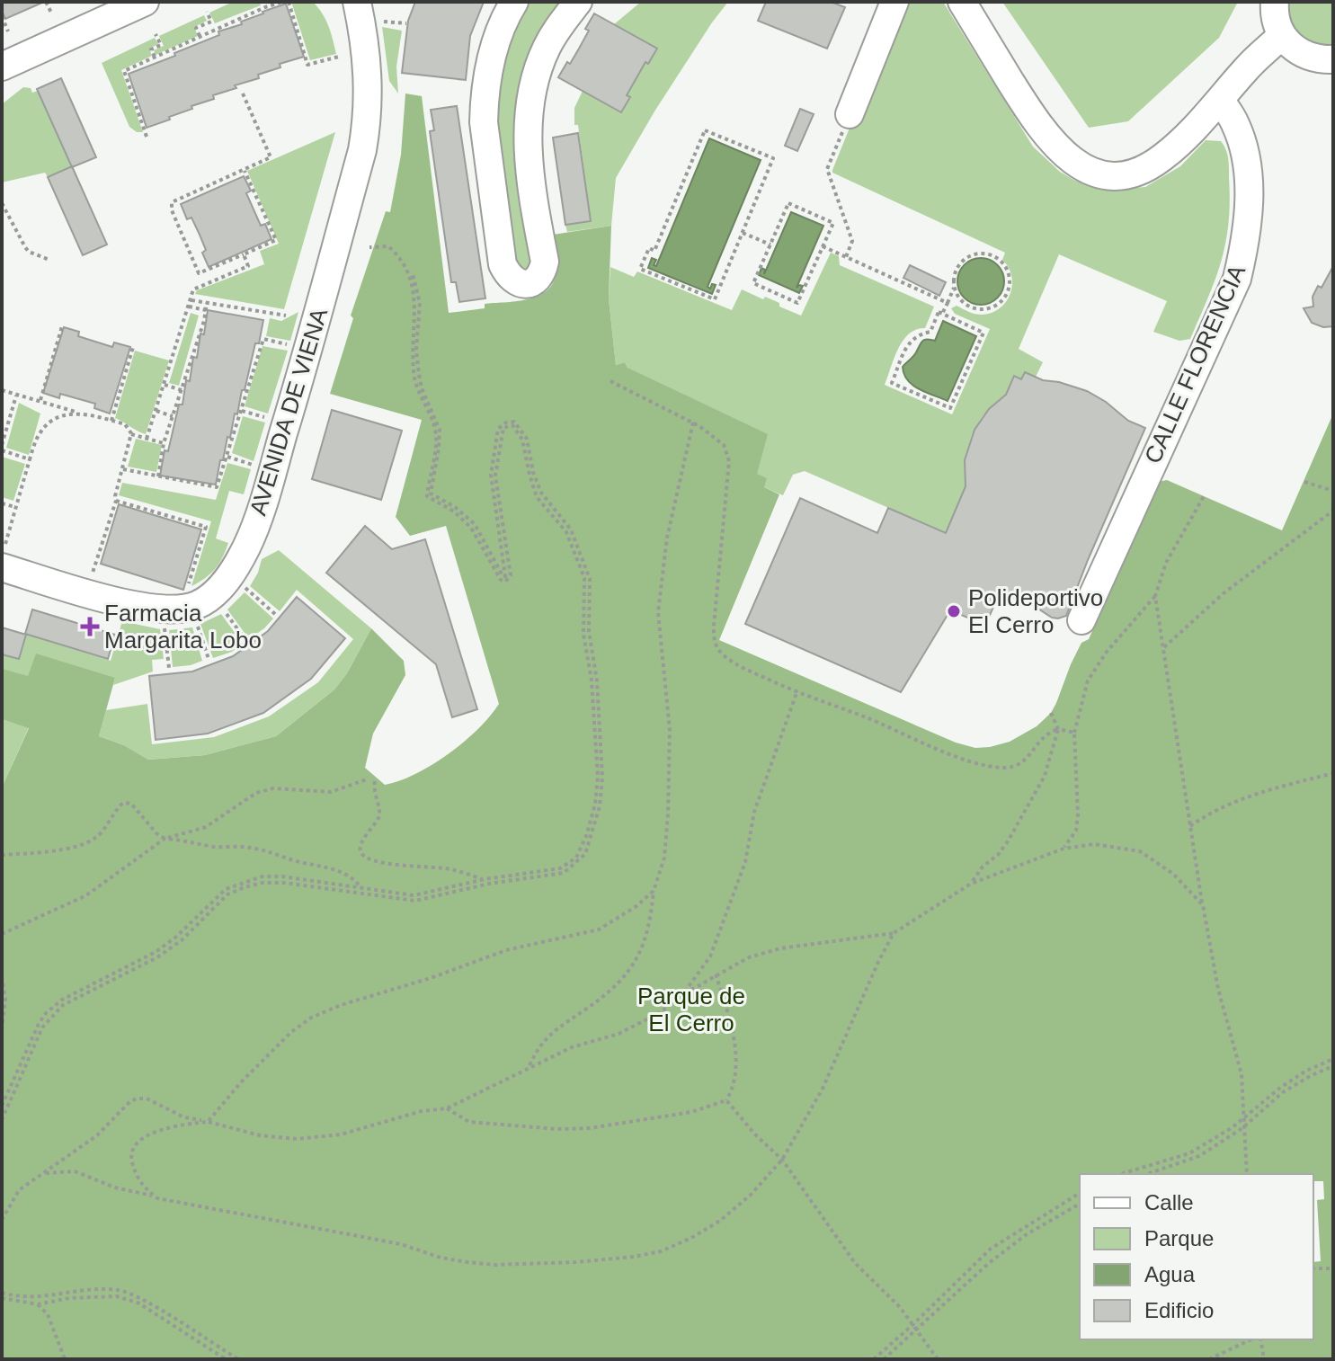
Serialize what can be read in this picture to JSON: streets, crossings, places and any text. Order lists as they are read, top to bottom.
{
  "streets": {
    "street": ["CALLE FLORENCIA", "AVENIDA DE VIENA"]
  },
  "parks": ["Parque de El Cerro"],
  "places": {
    "other": ["Polideportivo El Cerro"],
    "health": ["Farmacia Margarita Lobo"]
  },
  "legend": [
    "Calle",
    "Parque",
    "Agua",
    "Edificio"
  ]
}
